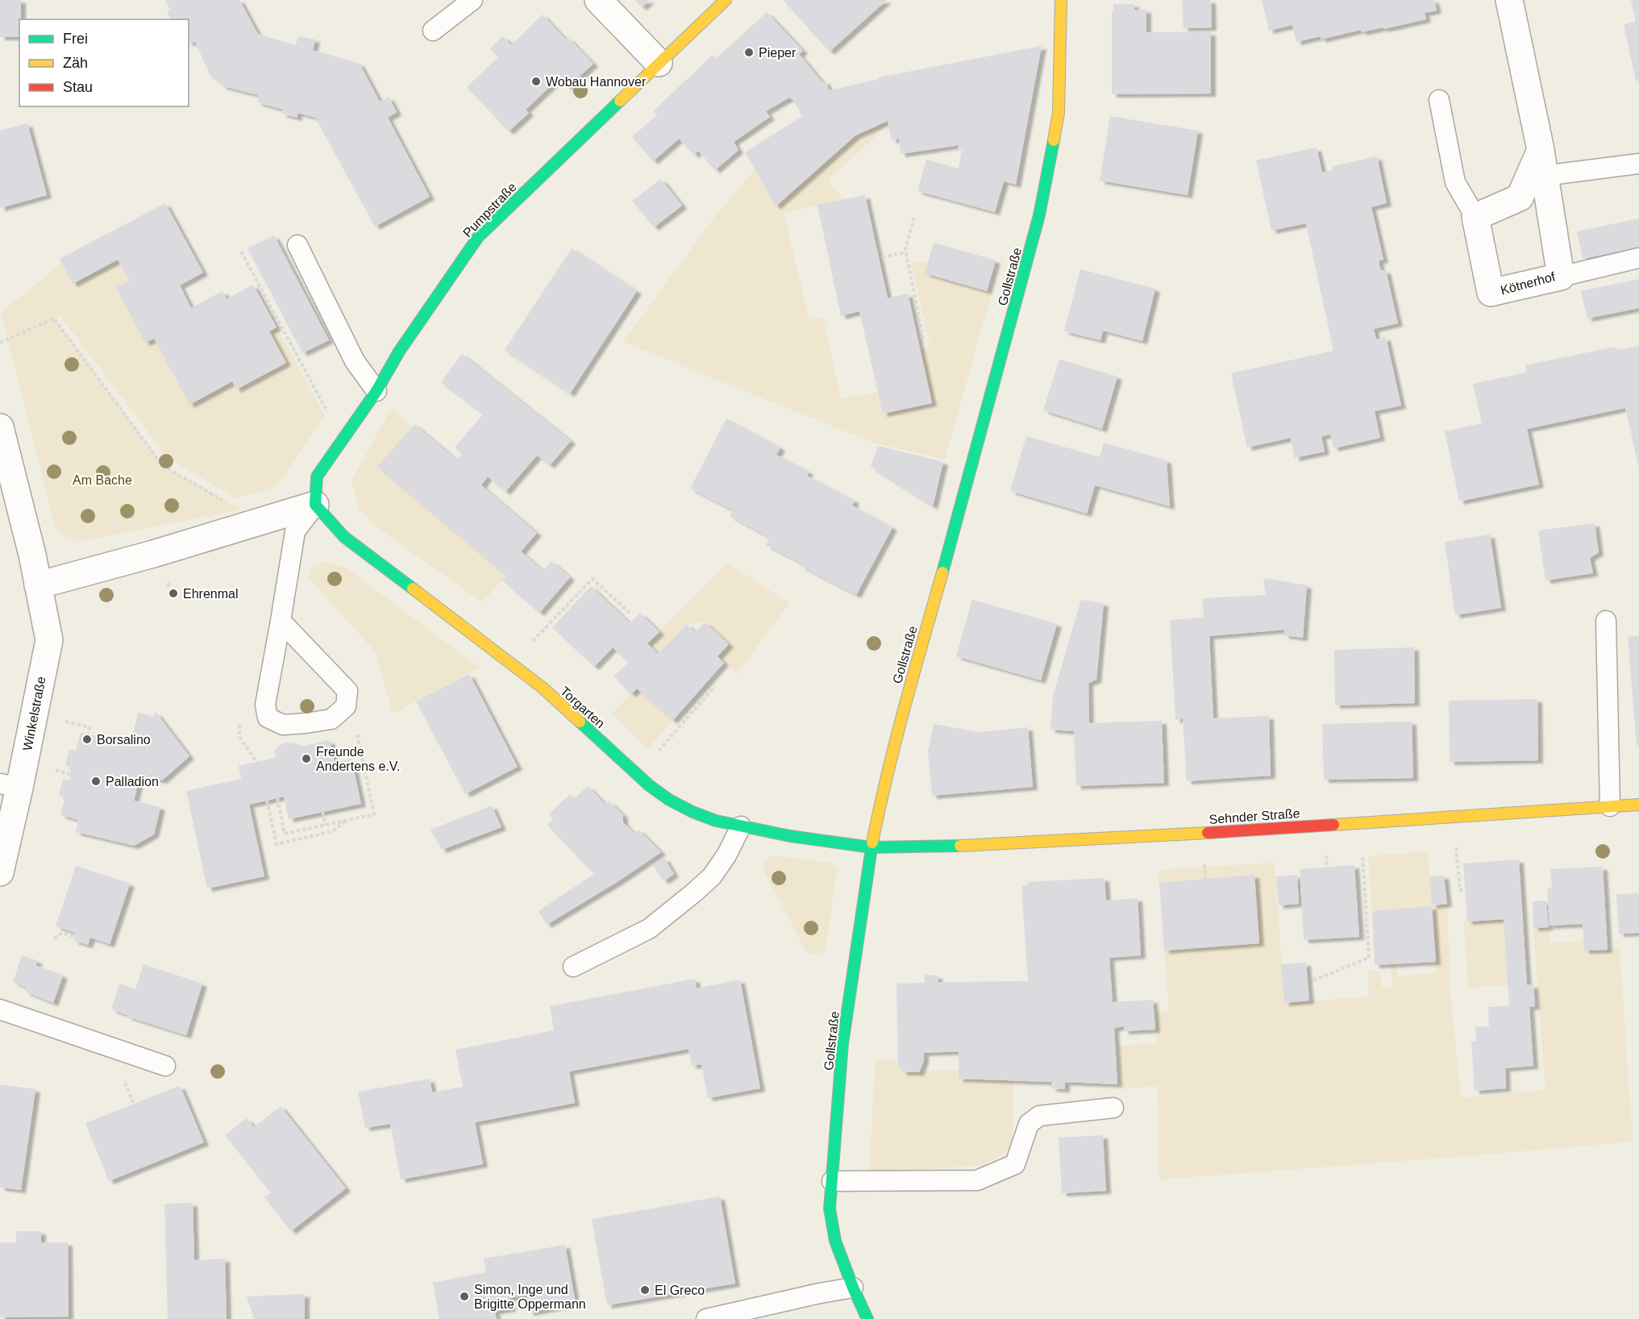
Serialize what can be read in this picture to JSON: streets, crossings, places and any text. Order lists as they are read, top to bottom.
{
  "streets": {
    "street": [
      "Pumpstraße",
      "Gollstraße",
      "Kötnerhof",
      "Torgarten",
      "Winkelstraße",
      "Sehnder Straße"
    ]
  },
  "crossings": [
    ["Pumpstraße", "Torgarten"],
    ["Gollstraße", "Torgarten"],
    ["Gollstraße", "Sehnder Straße"],
    ["Torgarten", "Sehnder Straße"]
  ],
  "parks": ["Am Bache"],
  "places": [
    "Pieper",
    "Wobau Hannover",
    "Ehrenmal",
    "Borsalino",
    "Freunde Andertens e.V.",
    "Palladion",
    "El Greco",
    "Simon, Inge und Brigitte Oppermann"
  ],
  "legend": ["Frei", "Zäh", "Stau"]
}
